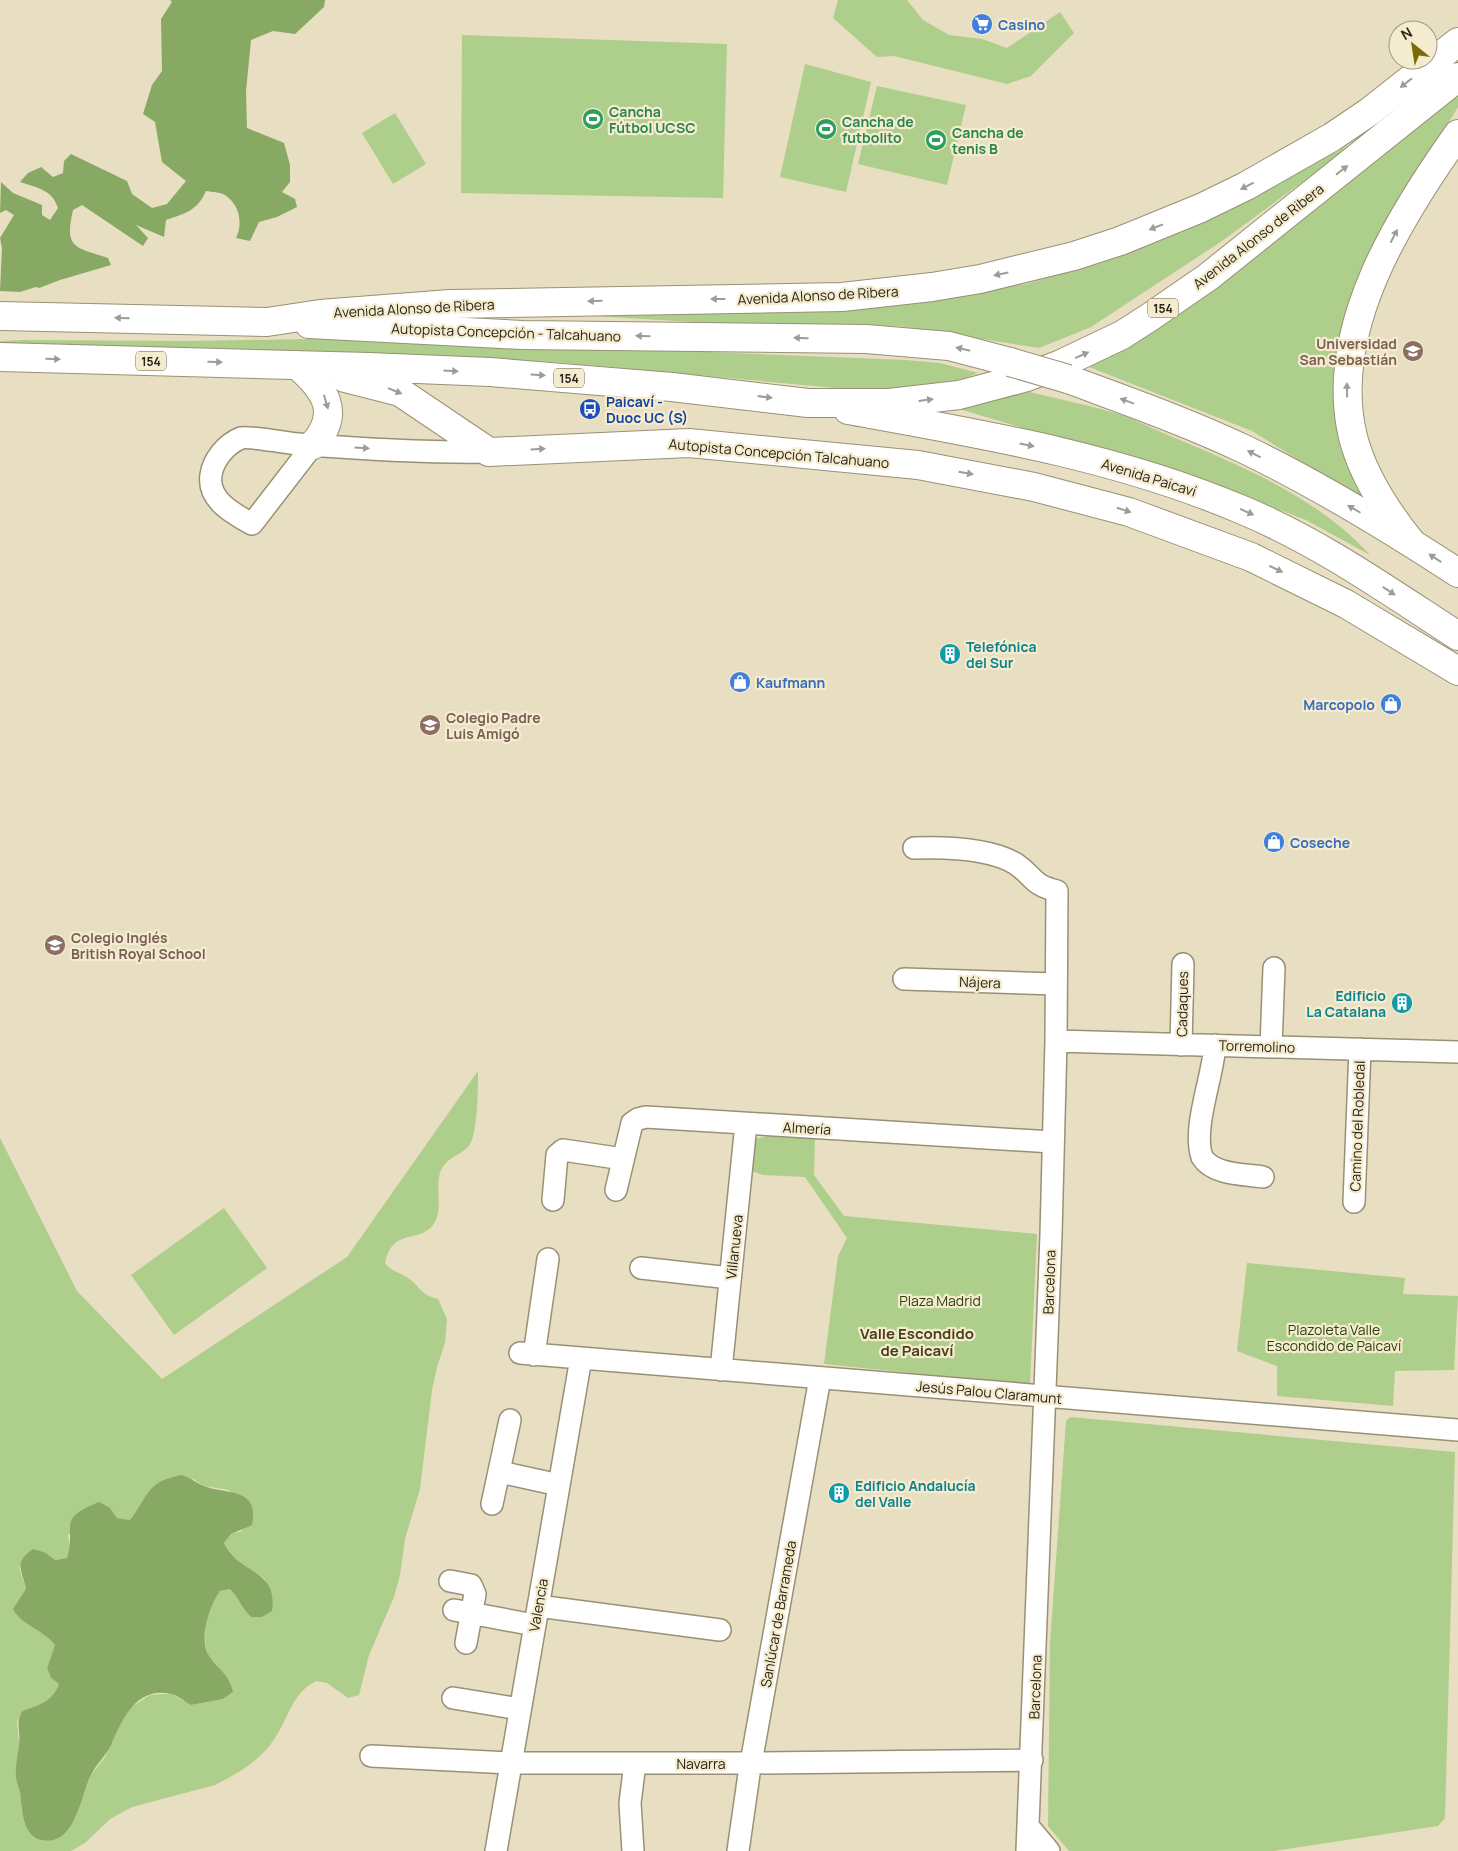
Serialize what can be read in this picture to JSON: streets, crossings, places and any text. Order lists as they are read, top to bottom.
{
  "streets": {
    "main road": [
      "Avenida Alonso de Ribera",
      "154",
      "Autopista Concepción - Talcahuano",
      "Autopista Concepción Talcahuano",
      "Avenida Paicaví"
    ],
    "street": [
      "Nájera",
      "Cadaques",
      "Torremolino",
      "Camino del Robledal",
      "Almería",
      "Villanueva",
      "Barcelona",
      "Jesús Palou Claramunt",
      "Valencia",
      "Sanlúcar de Barrameda",
      "Navarra"
    ]
  },
  "crossings": [
    ["Avenida Alonso de Ribera", "154"],
    ["Avenida Alonso de Ribera", "Autopista Concepción - Talcahuano"],
    ["Avenida Alonso de Ribera", "Avenida Paicaví"],
    ["154", "Avenida Paicaví"],
    ["Nájera", "Barcelona"],
    ["Cadaques", "Torremolino"],
    ["Torremolino", "Camino del Robledal"],
    ["Torremolino", "Barcelona"],
    ["Almería", "Villanueva"],
    ["Almería", "Barcelona"],
    ["Villanueva", "Jesús Palou Claramunt"],
    ["Barcelona", "Jesús Palou Claramunt"],
    ["Barcelona", "Navarra"],
    ["Jesús Palou Claramunt", "Valencia"],
    ["Jesús Palou Claramunt", "Sanlúcar de Barrameda"],
    ["Valencia", "Navarra"],
    ["Sanlúcar de Barrameda", "Navarra"]
  ],
  "one_way": ["Avenida Paicaví"],
  "districts": ["Valle Escondido de Paicaví"],
  "parks": ["Plaza Madrid", "Plazoleta Valle Escondido de Paicaví"],
  "places": {
    "supermarket": ["Casino"],
    "sports": ["Cancha Fútbol UCSC", "Cancha de futbolito", "Cancha de tenis B"],
    "school or university": ["Universidad San Sebastián", "Colegio Padre Luis Amigó", "Colegio Inglés British Royal School"],
    "bus stop": ["Paicaví - Duoc UC (S)"],
    "building": ["Telefónica del Sur", "Edificio La Catalana", "Edificio Andalucía del Valle"],
    "shop": ["Kaufmann", "Marcopolo", "Coseche"]
  },
  "north": "top left"
}
